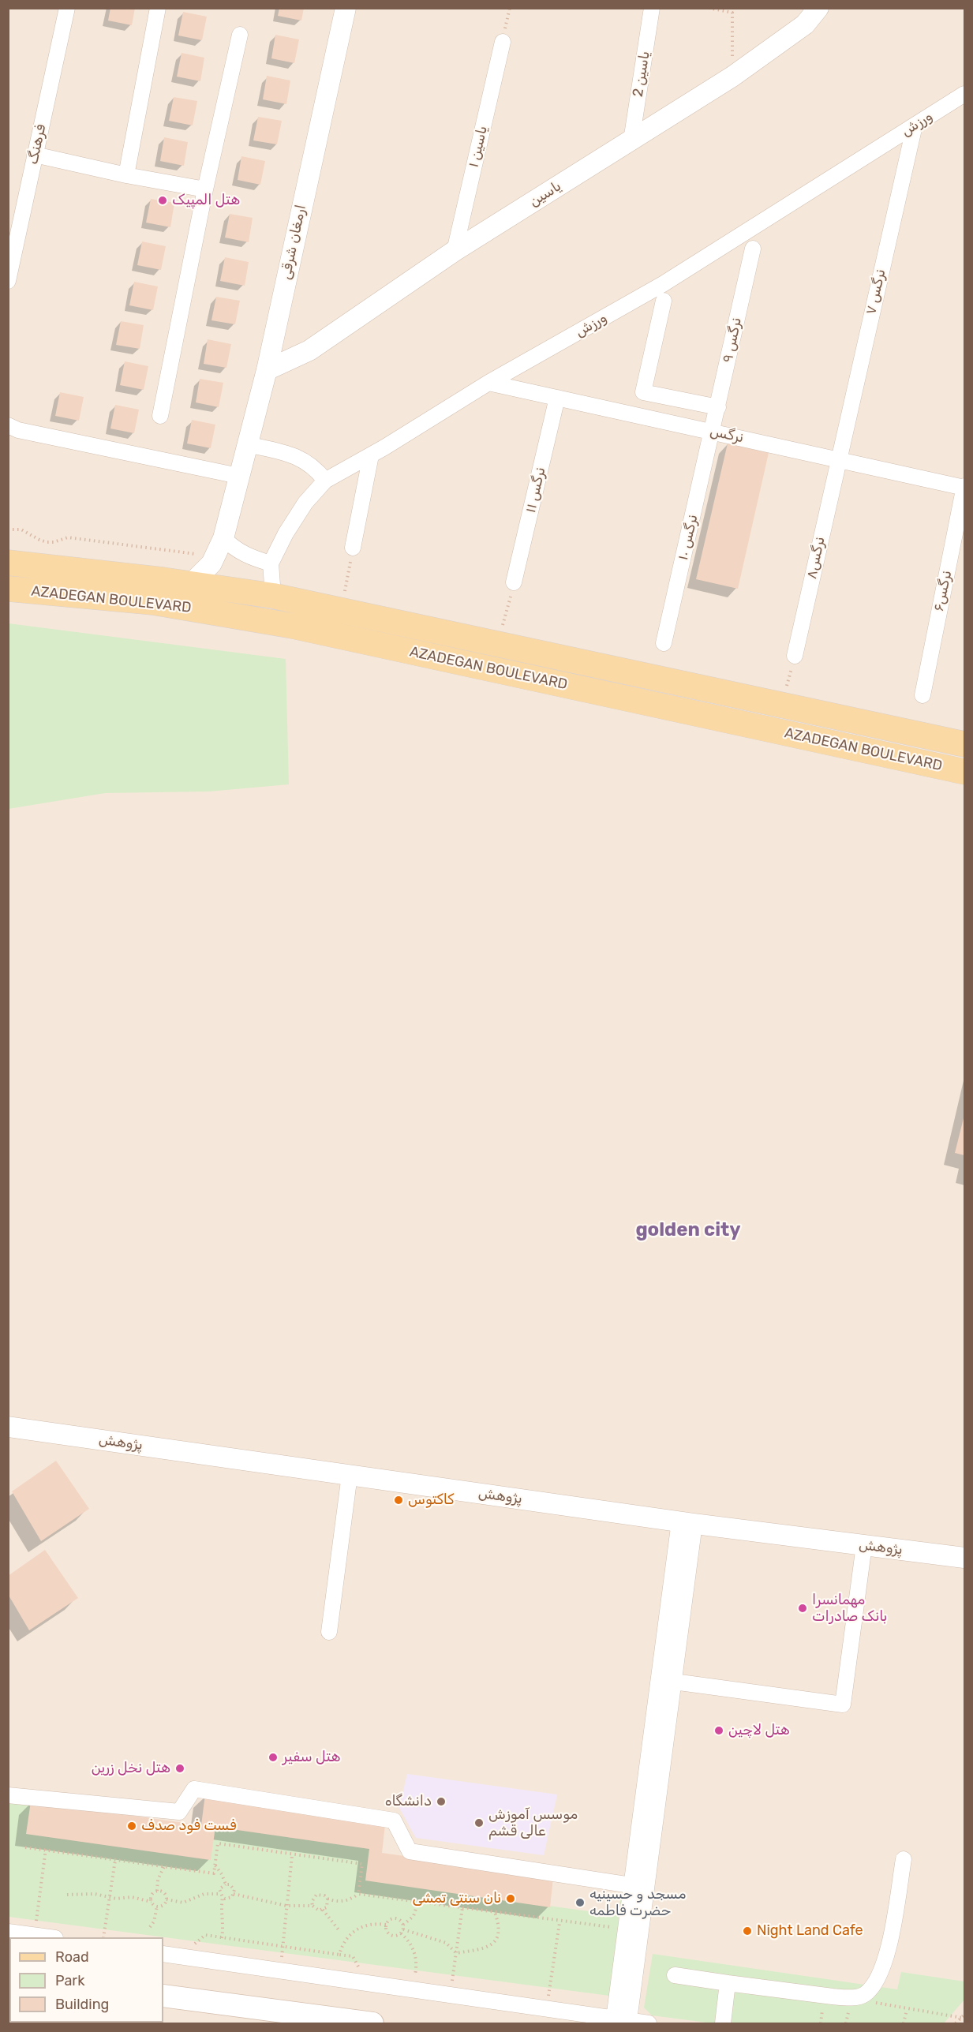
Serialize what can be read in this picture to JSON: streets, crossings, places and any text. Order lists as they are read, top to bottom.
{
  "streets": {
    "main road": ["AZADEGAN BOULEVARD"],
    "street": [
      "یاسین 2",
      "ورزش",
      "فرهنگ",
      "یاسین ۱",
      "یاسین",
      "ارمغان شرقی",
      "نرگس ۷",
      "نرگس ۹",
      "نرگس",
      "نرگس ۱۱",
      "نرگس ۱۰",
      "نرگس۸",
      "نرگس۶",
      "پژوهش"
    ]
  },
  "crossings": [
    ["یاسین 2", "یاسین"],
    ["ورزش", "نرگس ۷"],
    ["ورزش", "نرگس"],
    ["یاسین ۱", "یاسین"],
    ["یاسین", "ارمغان شرقی"],
    ["نرگس ۷", "نرگس"],
    ["نرگس ۷", "نرگس۸"],
    ["نرگس ۹", "نرگس"],
    ["نرگس ۹", "نرگس ۱۰"],
    ["نرگس", "نرگس ۱۱"],
    ["نرگس", "نرگس ۱۰"],
    ["نرگس", "نرگس۸"],
    ["نرگس", "نرگس۶"]
  ],
  "districts": ["golden city"],
  "places": [
    "هتل المپیک",
    "کاکتوس",
    "مهمانسرا بانک صادرات",
    "هتل لاچین",
    "هتل سفیر",
    "هتل نخل زرین",
    "دانشگاه",
    "موسس آموزش عالی قشم",
    "فست فود صدف",
    "نان سنتی تمشی",
    "مسجد و حسینیه حضرت فاطمه",
    "Night Land Cafe"
  ],
  "legend": ["Road", "Park", "Building"]
}
